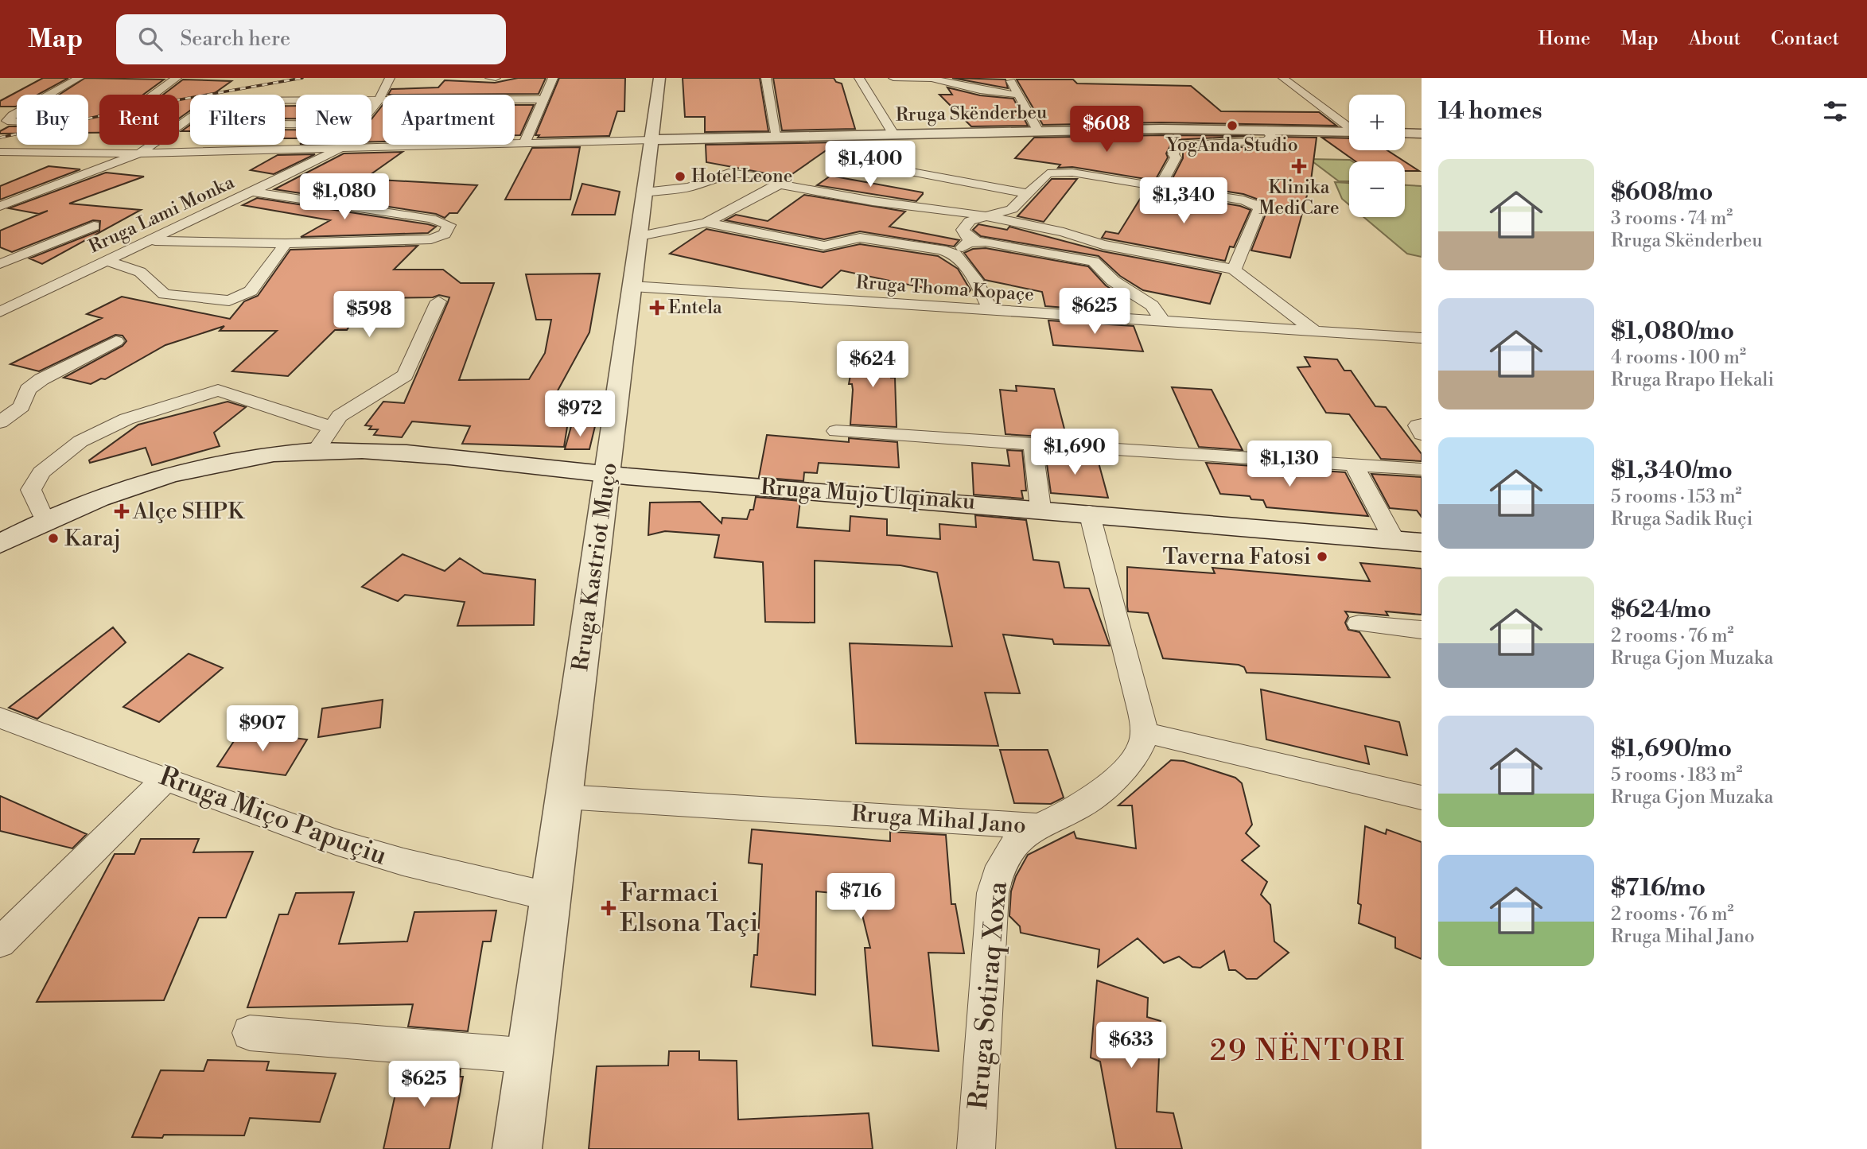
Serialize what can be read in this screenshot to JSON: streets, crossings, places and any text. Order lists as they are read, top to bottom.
{
  "streets": {
    "street": [
      "Rruga Skënderbeu",
      "Rruga Lami Monka",
      "Rruga Thoma Kopaçe",
      "Rruga Mujo Ulqinaku",
      "Rruga Kastriot Muço",
      "Rruga Miço Papuçiu",
      "Rruga Mihal Jano",
      "Rruga Sotiraq Xoxa"
    ]
  },
  "crossings": [
    ["Rruga Skënderbeu", "Rruga Kastriot Muço"],
    ["Rruga Thoma Kopaçe", "Rruga Kastriot Muço"],
    ["Rruga Mujo Ulqinaku", "Rruga Kastriot Muço"],
    ["Rruga Kastriot Muço", "Rruga Miço Papuçiu"],
    ["Rruga Kastriot Muço", "Rruga Mihal Jano"],
    ["Rruga Mihal Jano", "Rruga Sotiraq Xoxa"]
  ],
  "districts": ["29 NËNTORI"],
  "places": {
    "other": [
      "YogAnda Studio",
      "Hotel Leone",
      "Karaj",
      "Taverna Fatosi"
    ],
    "health": [
      "Klinika MediCare",
      "Entela",
      "Alçe SHPK",
      "Farmaci Elsona Taçi"
    ]
  },
  "page": {
    "header": "Map",
    "search": "Search here",
    "nav": [
      "Home",
      "Map",
      "About",
      "Contact"
    ],
    "heading": "14 homes",
    "map_buttons": ["+", "−"],
    "chip": [
      "Buy",
      "Rent",
      "Filters",
      "New",
      "Apartment"
    ],
    "price": [
      "$608",
      "$1,400",
      "$1,080",
      "$1,340",
      "$625",
      "$598",
      "$624",
      "$972",
      "$1,690",
      "$1,130",
      "$907",
      "$716",
      "$633",
      "$625"
    ],
    "list": [
      {
        "name": "$608/mo",
        "note": "3 rooms · 74 m² · Rruga Skënderbeu"
      },
      {
        "name": "$1,080/mo",
        "note": "4 rooms · 100 m² · Rruga Rrapo Hekali"
      },
      {
        "name": "$1,340/mo",
        "note": "5 rooms · 153 m² · Rruga Sadik Ruçi"
      },
      {
        "name": "$624/mo",
        "note": "2 rooms · 76 m² · Rruga Gjon Muzaka"
      },
      {
        "name": "$1,690/mo",
        "note": "5 rooms · 183 m² · Rruga Gjon Muzaka"
      },
      {
        "name": "$716/mo",
        "note": "2 rooms · 76 m² · Rruga Mihal Jano"
      }
    ]
  }
}
